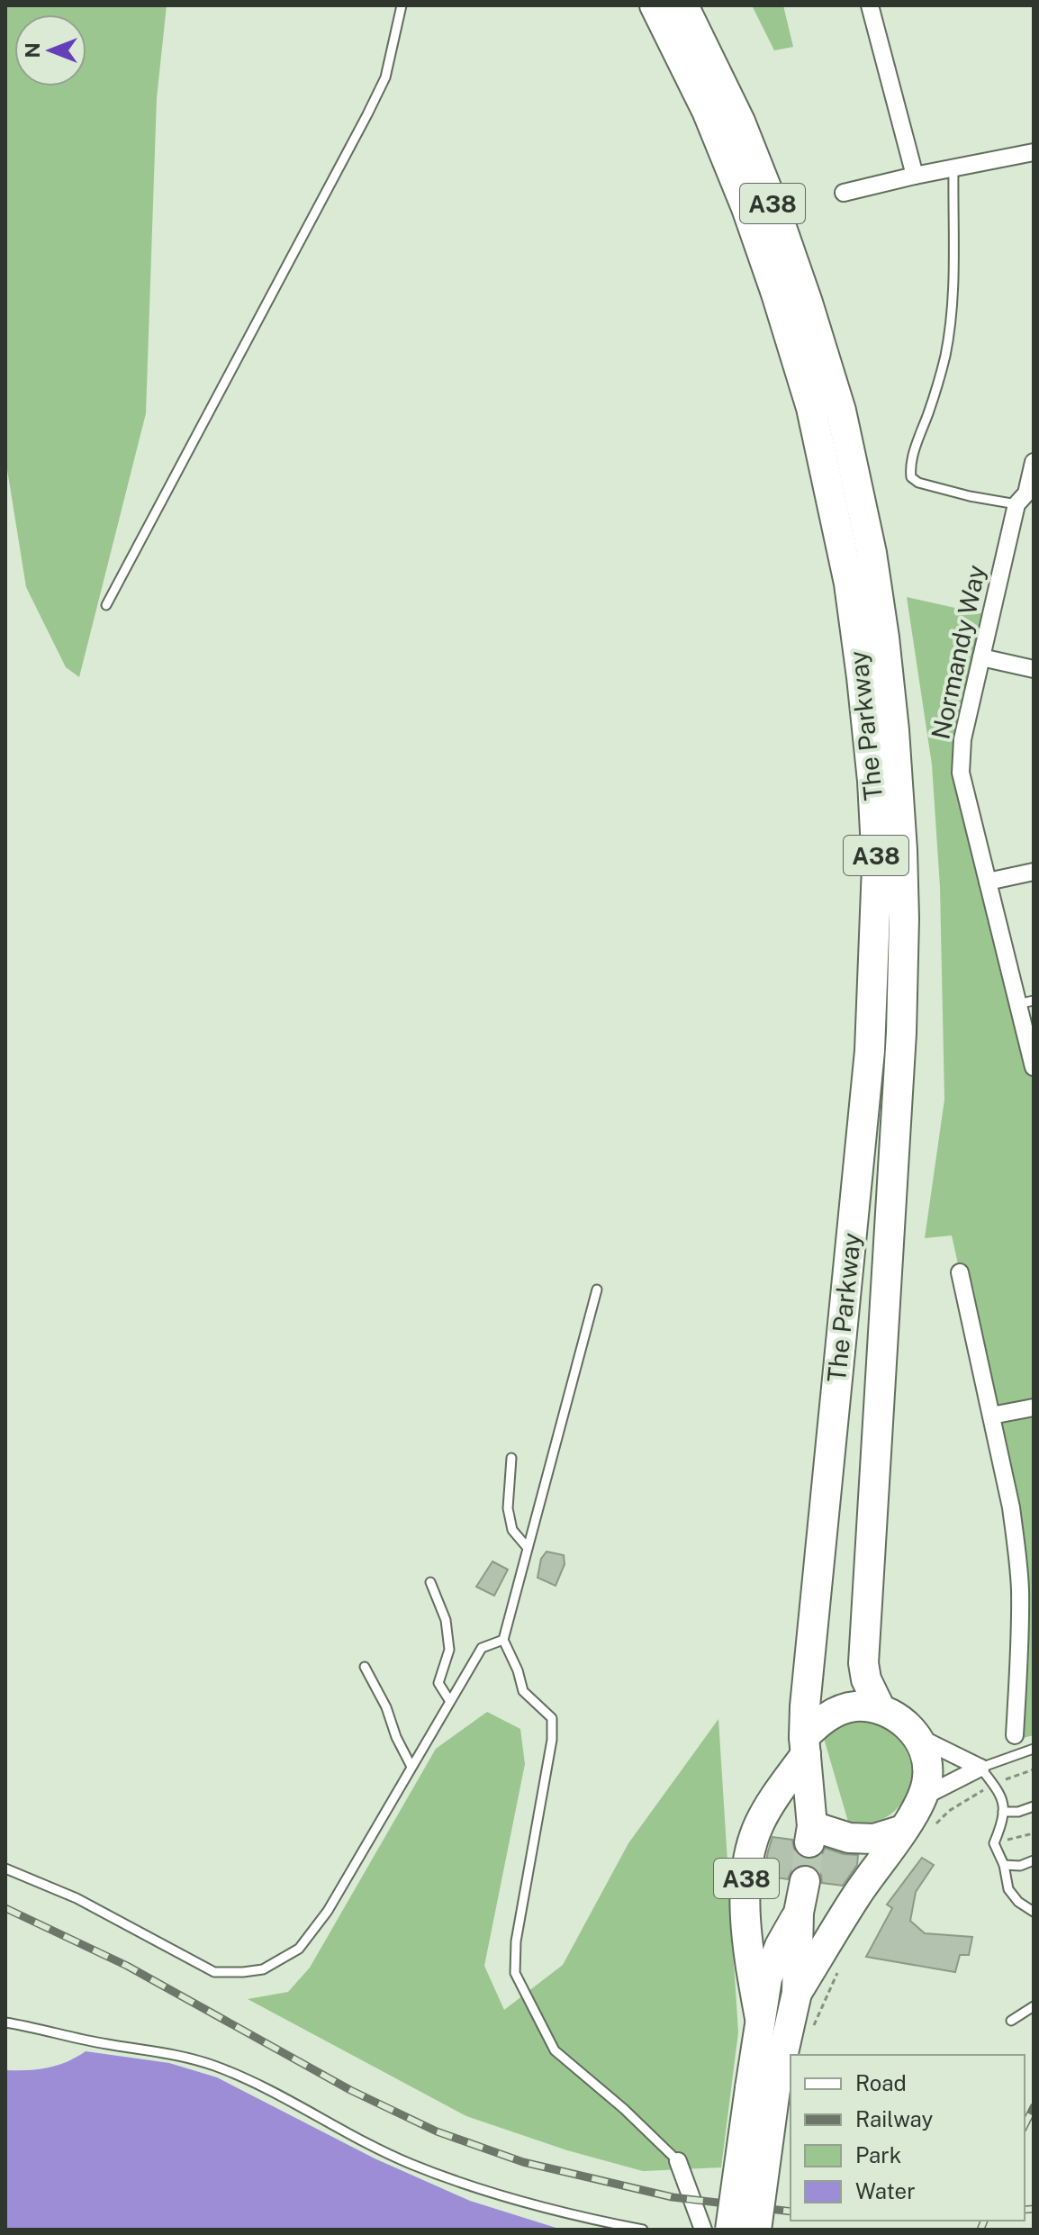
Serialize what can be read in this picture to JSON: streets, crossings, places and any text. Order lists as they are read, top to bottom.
{
  "streets": {
    "highway": ["A38", "The Parkway"],
    "street": ["Normandy Way"]
  },
  "crossings": [
    ["A38", "The Parkway"]
  ],
  "legend": [
    "Road",
    "Railway",
    "Park",
    "Water"
  ],
  "north": "left"
}
